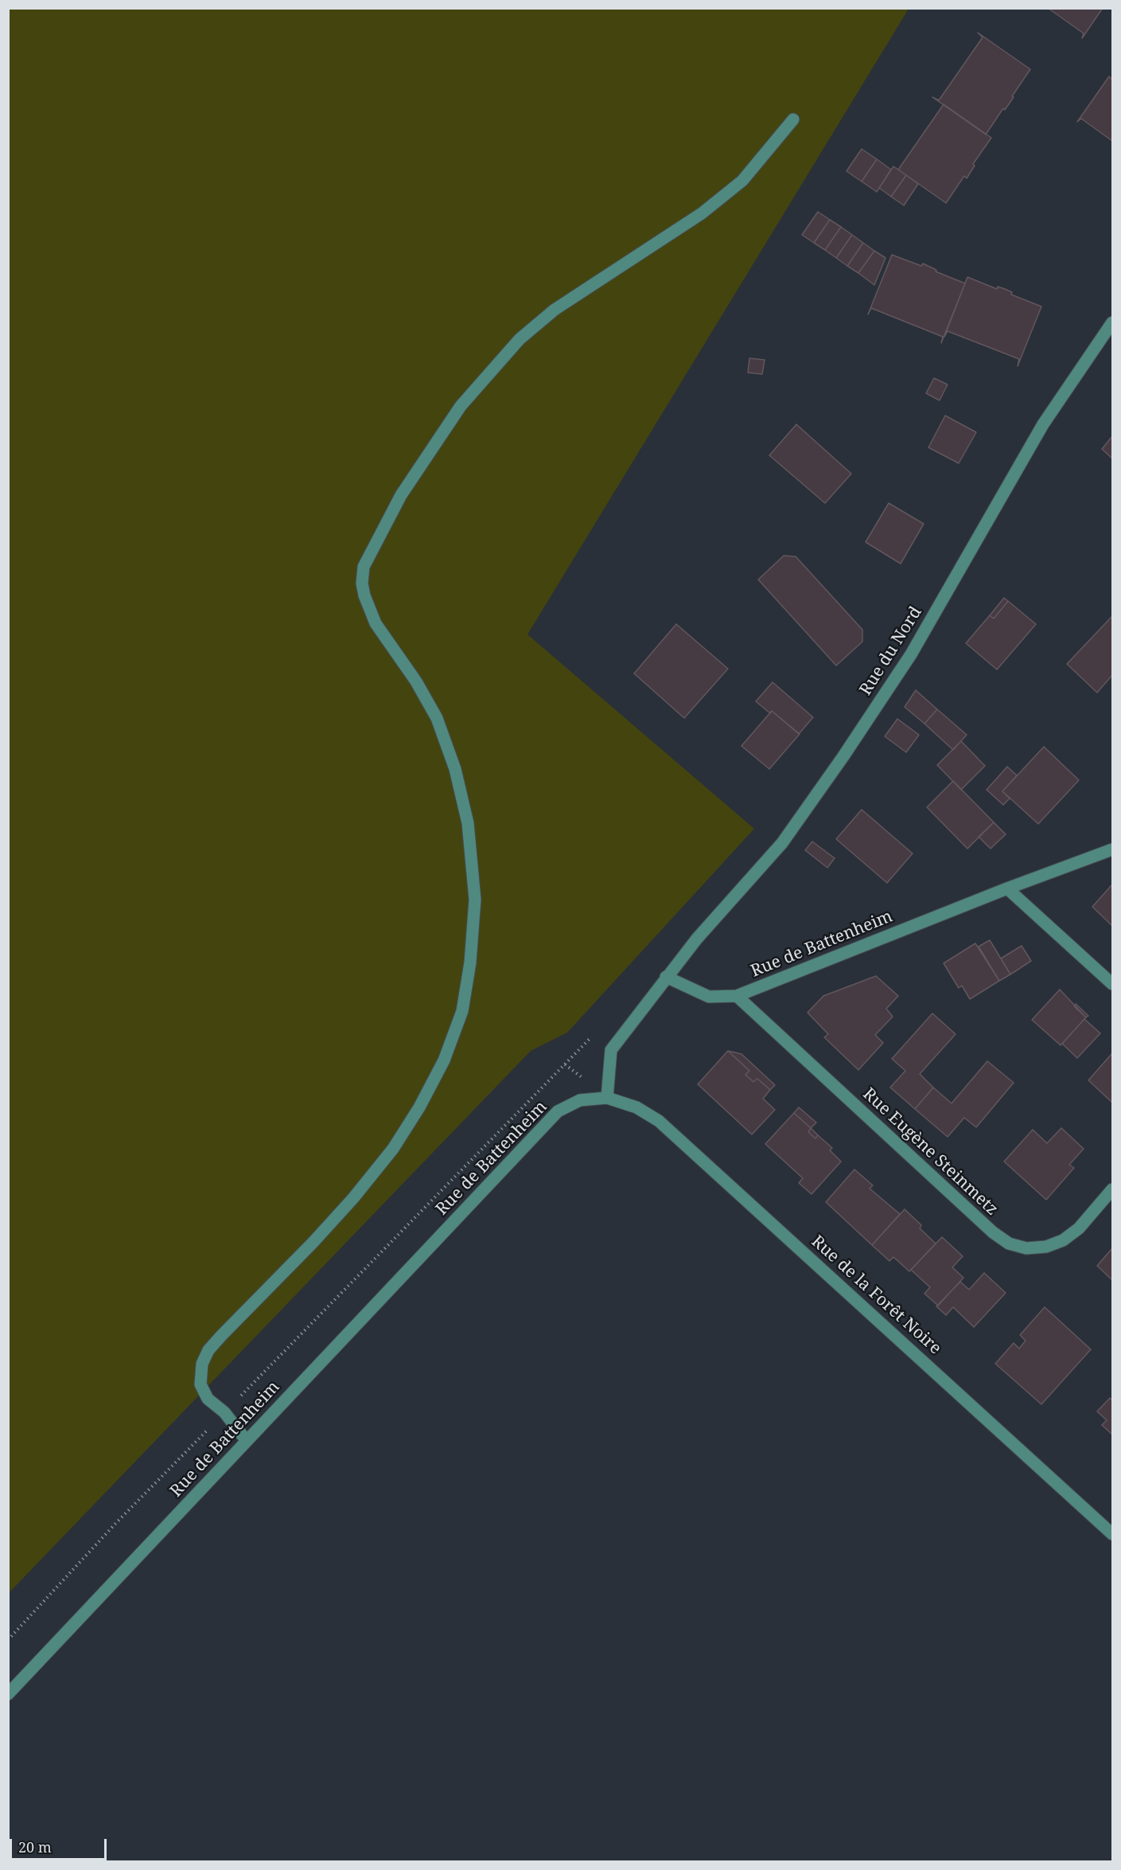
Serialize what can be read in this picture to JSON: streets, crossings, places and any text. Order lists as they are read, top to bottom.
{
  "streets": {
    "street": [
      "Rue du Nord",
      "Rue de Battenheim",
      "Rue Eugène Steinmetz",
      "Rue de la Forêt Noire"
    ]
  },
  "crossings": [
    ["Rue du Nord", "Rue de Battenheim"],
    ["Rue de Battenheim", "Rue Eugène Steinmetz"],
    ["Rue de Battenheim", "Rue de la Forêt Noire"]
  ],
  "scale_bar": "20 m"
}
